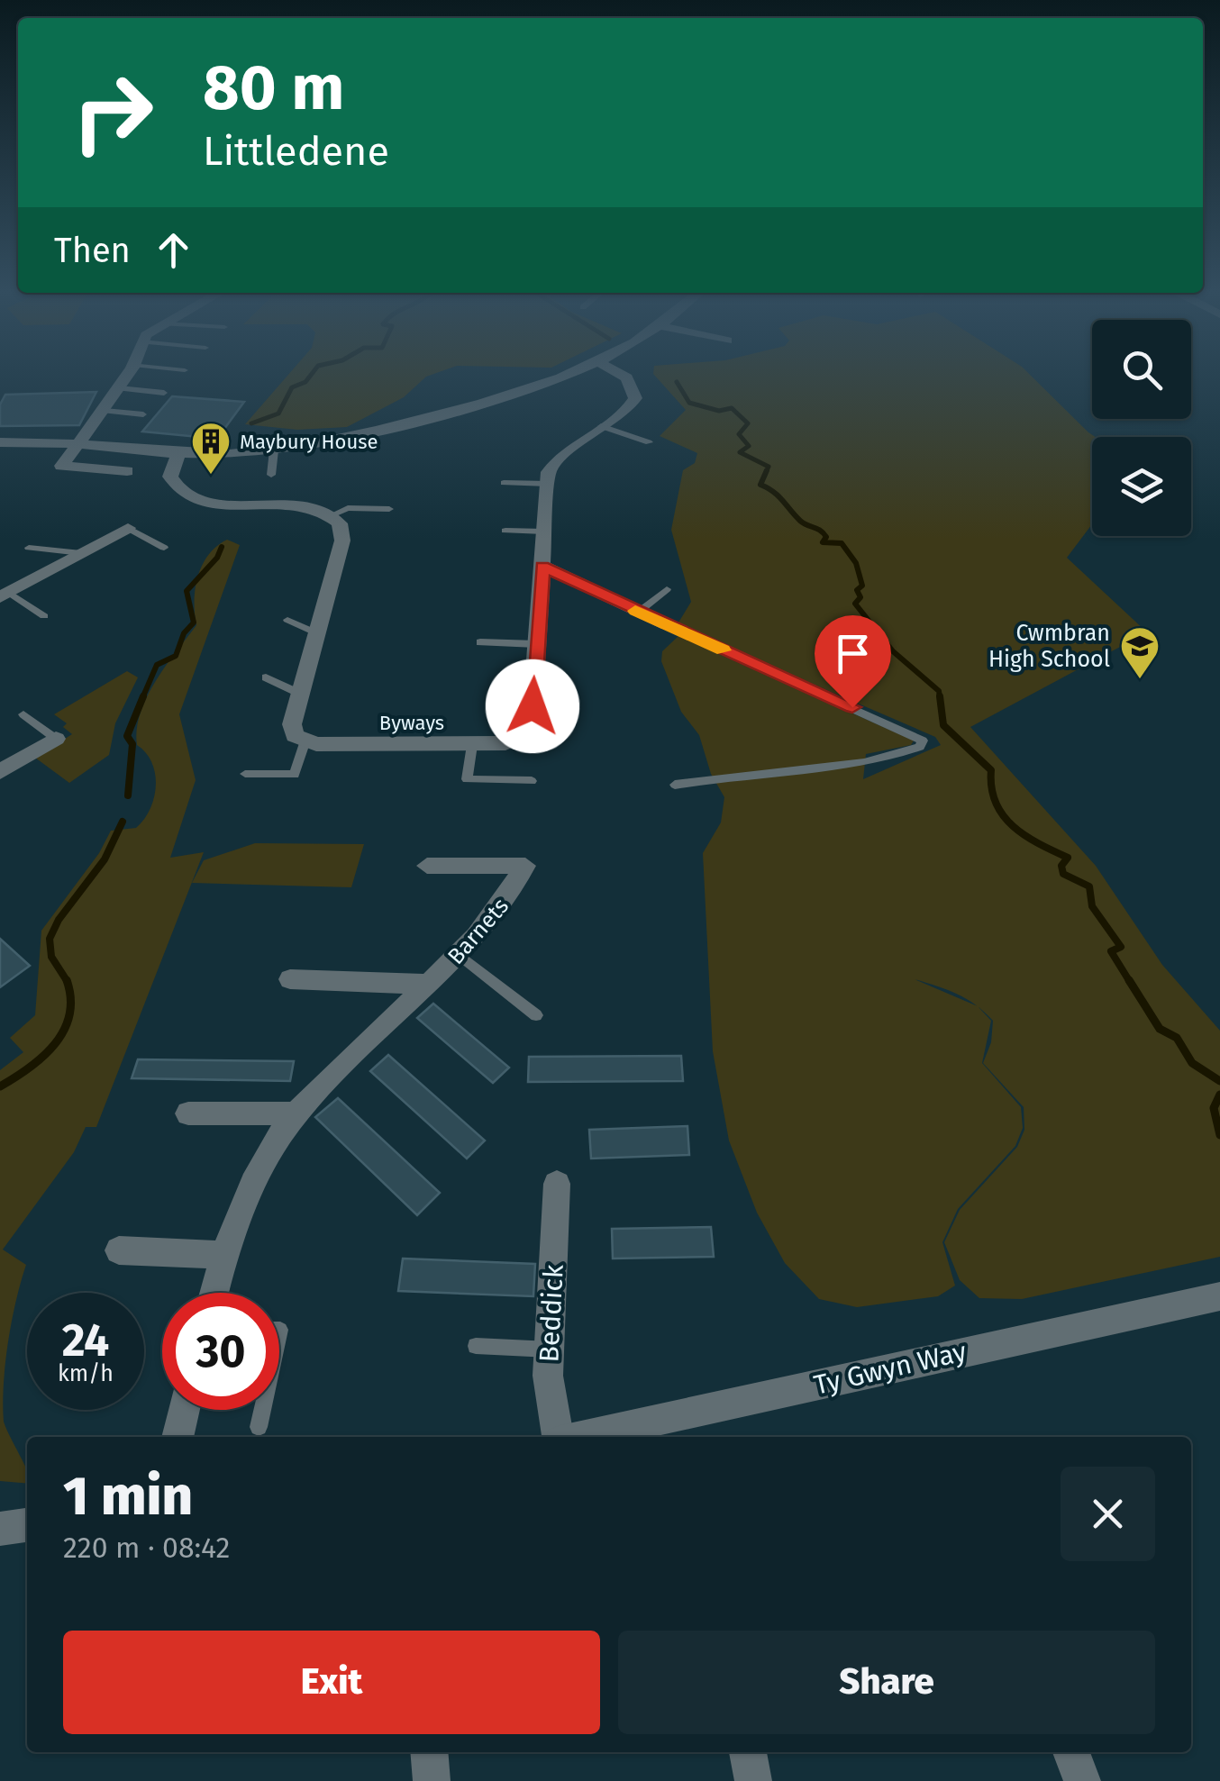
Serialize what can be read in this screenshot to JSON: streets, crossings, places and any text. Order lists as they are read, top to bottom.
{
  "streets": {
    "street": [
      "Byways",
      "Barnets",
      "Beddick",
      "Ty Gwyn Way"
    ]
  },
  "places": {
    "building": ["Maybury House"],
    "school or university": ["Cwmbran High School"]
  },
  "page": {
    "turn": ["80 m", "Littledene"],
    "then": "Then",
    "speed": "24 km/h",
    "limit": "30",
    "heading": ["1 min", "220 m · 08:42"],
    "buttons": ["Exit", "Share"]
  }
}
